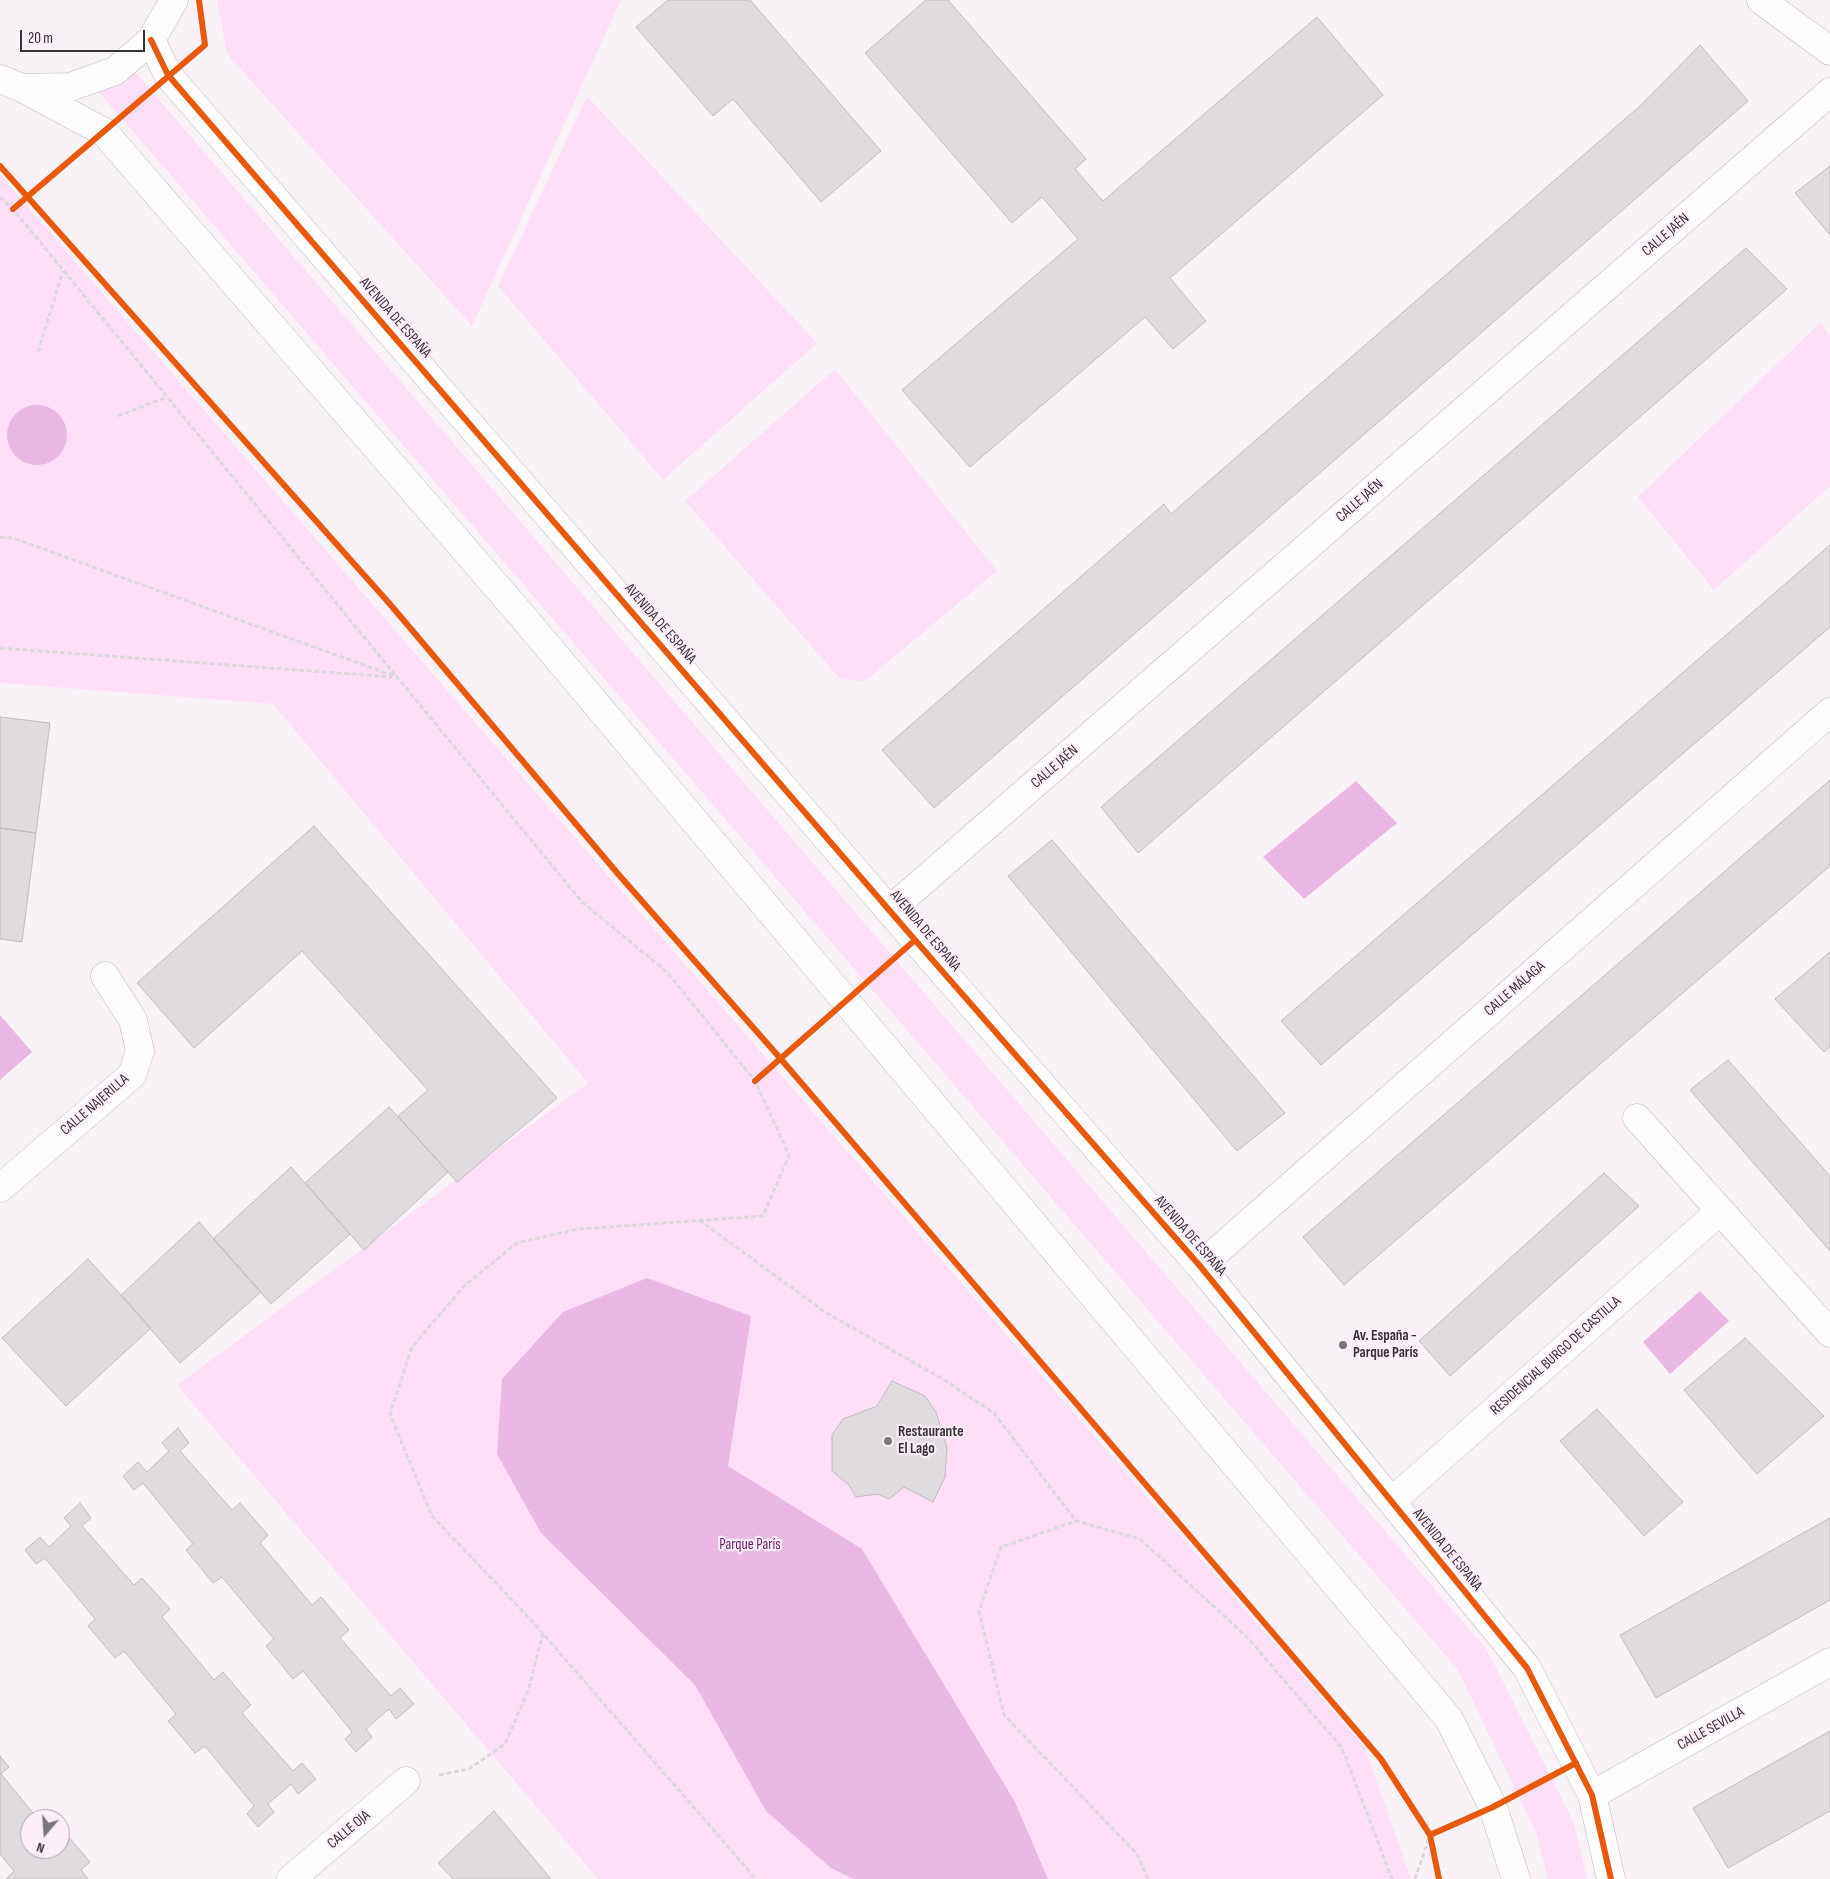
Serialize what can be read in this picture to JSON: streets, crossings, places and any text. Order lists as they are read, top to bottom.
{
  "streets": {
    "street": [
      "CALLE JAÉN",
      "AVENIDA DE ESPAÑA",
      "CALLE MÁLAGA",
      "CALLE NAJERILLA",
      "RESIDENCIAL BURGO DE CASTILLA",
      "CALLE SEVILLA",
      "CALLE OJA"
    ]
  },
  "crossings": [
    ["CALLE JAÉN", "AVENIDA DE ESPAÑA"],
    ["AVENIDA DE ESPAÑA", "CALLE MÁLAGA"],
    ["AVENIDA DE ESPAÑA", "RESIDENCIAL BURGO DE CASTILLA"],
    ["AVENIDA DE ESPAÑA", "CALLE SEVILLA"]
  ],
  "parks": ["Parque París"],
  "places": ["Av. España - Parque París", "Restaurante El Lago"],
  "scale_bar": "20 m",
  "north": "bottom"
}
